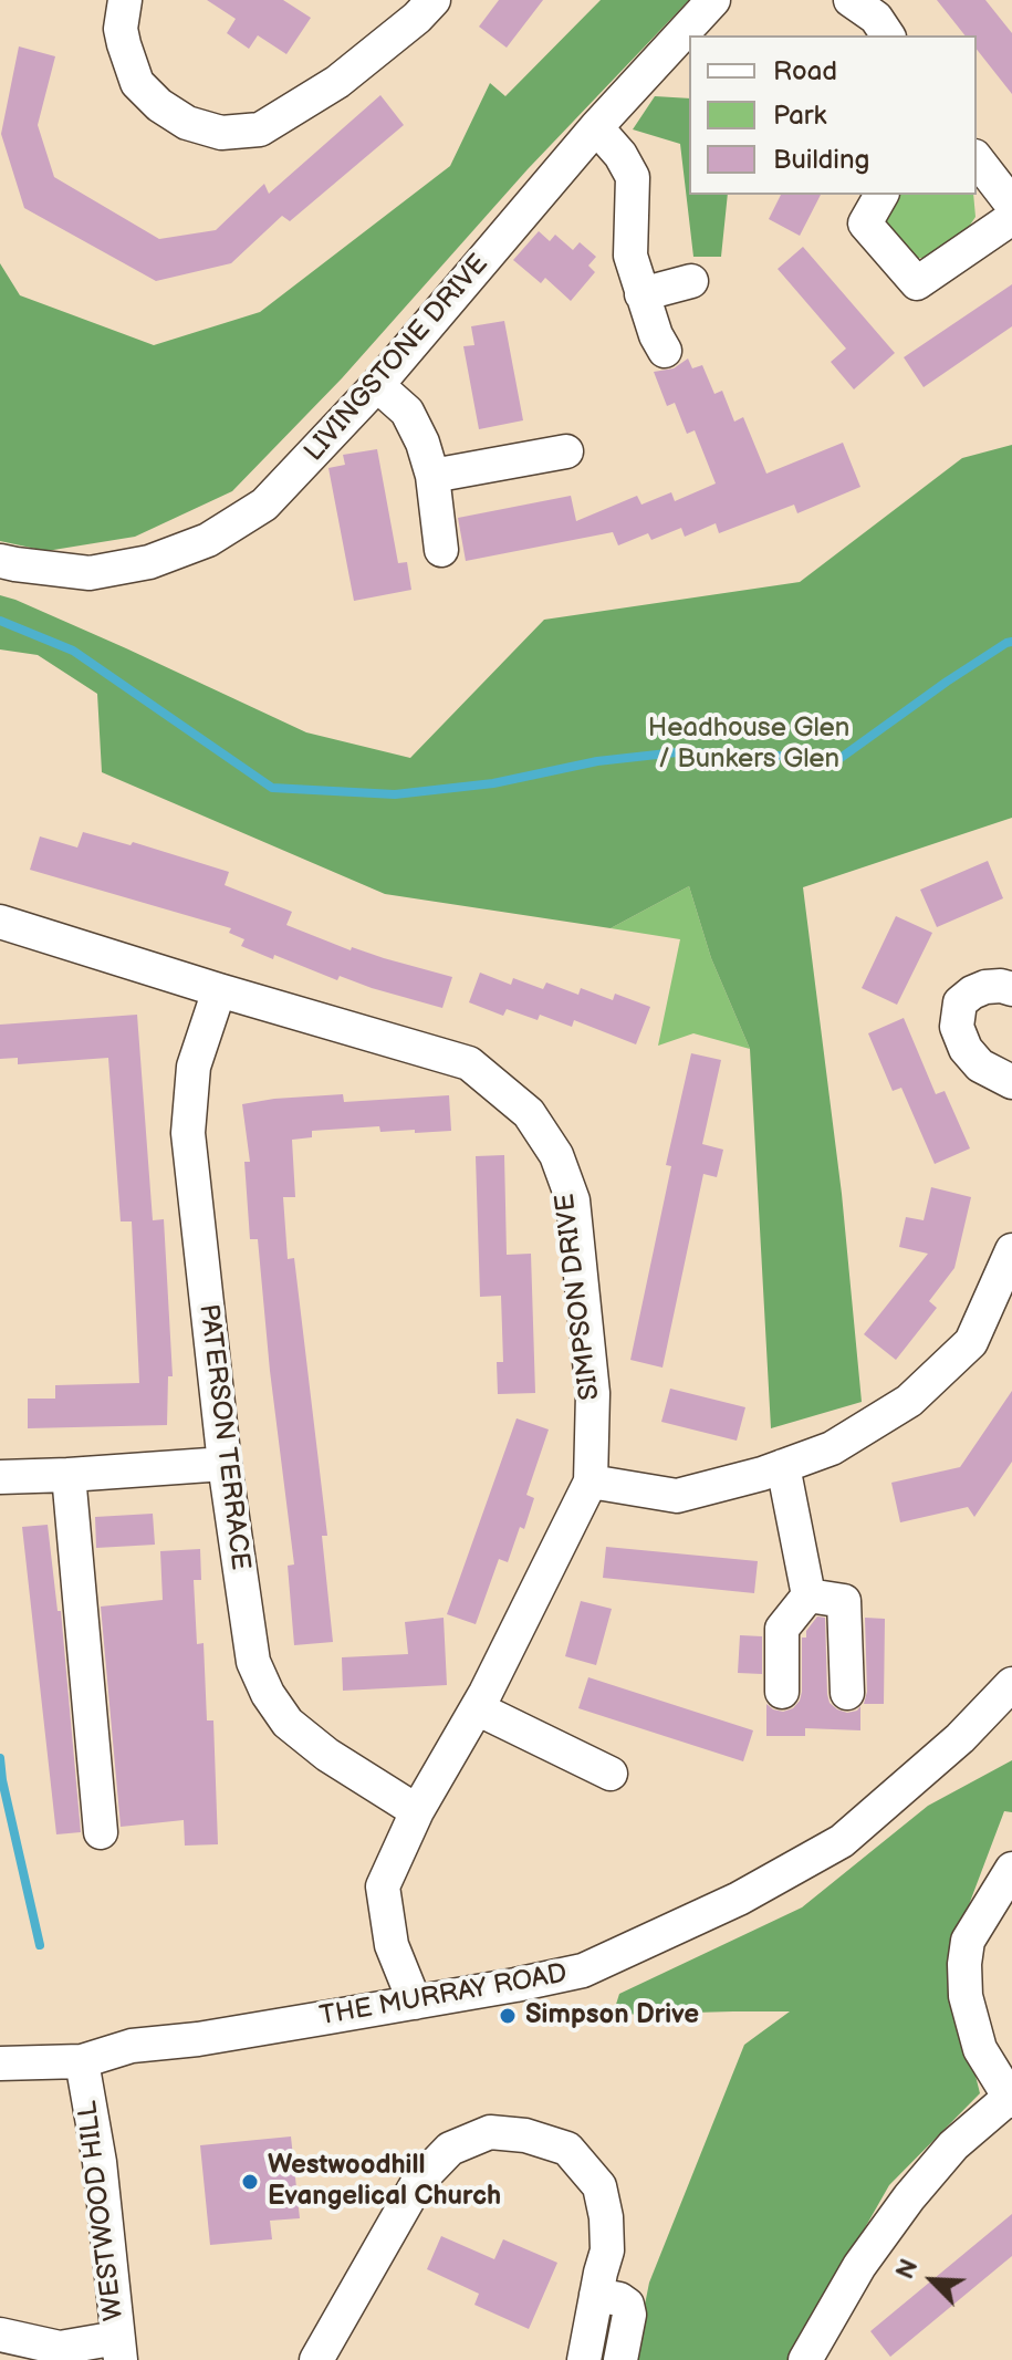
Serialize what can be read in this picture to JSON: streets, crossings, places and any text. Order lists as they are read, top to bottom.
{
  "streets": {
    "street": [
      "LIVINGSTONE DRIVE",
      "SIMPSON DRIVE",
      "PATERSON TERRACE",
      "THE MURRAY ROAD",
      "WESTWOOD HILL"
    ]
  },
  "crossings": [
    ["SIMPSON DRIVE", "PATERSON TERRACE"],
    ["SIMPSON DRIVE", "THE MURRAY ROAD"],
    ["THE MURRAY ROAD", "WESTWOOD HILL"]
  ],
  "parks": ["Headhouse Glen / Bunkers Glen"],
  "places": ["Simpson Drive", "Westwoodhill Evangelical Church"],
  "legend": ["Road", "Park", "Building"],
  "north": "top left"
}
